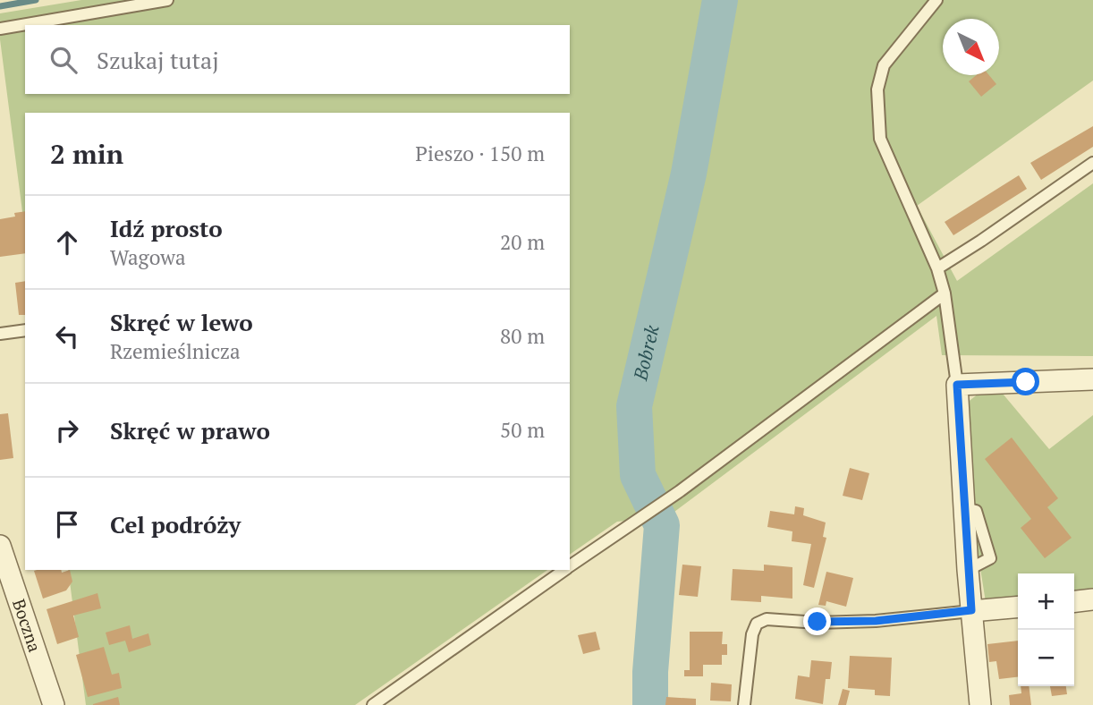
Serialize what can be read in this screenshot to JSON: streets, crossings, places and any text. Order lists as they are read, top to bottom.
{
  "streets": {
    "street": ["Boczna"]
  },
  "water": ["Bobrek"],
  "north": "bottom right",
  "page": {
    "search": "Szukaj tutaj",
    "heading": ["2 min", "Pieszo · 150 m"],
    "list": [
      ["Idź prosto", "Wagowa", "20 m"],
      ["Skręć w lewo", "Rzemieślnicza", "80 m"],
      ["Skręć w prawo", "50 m"],
      "Cel podróży"
    ],
    "map_buttons": ["+", "−"]
  }
}
